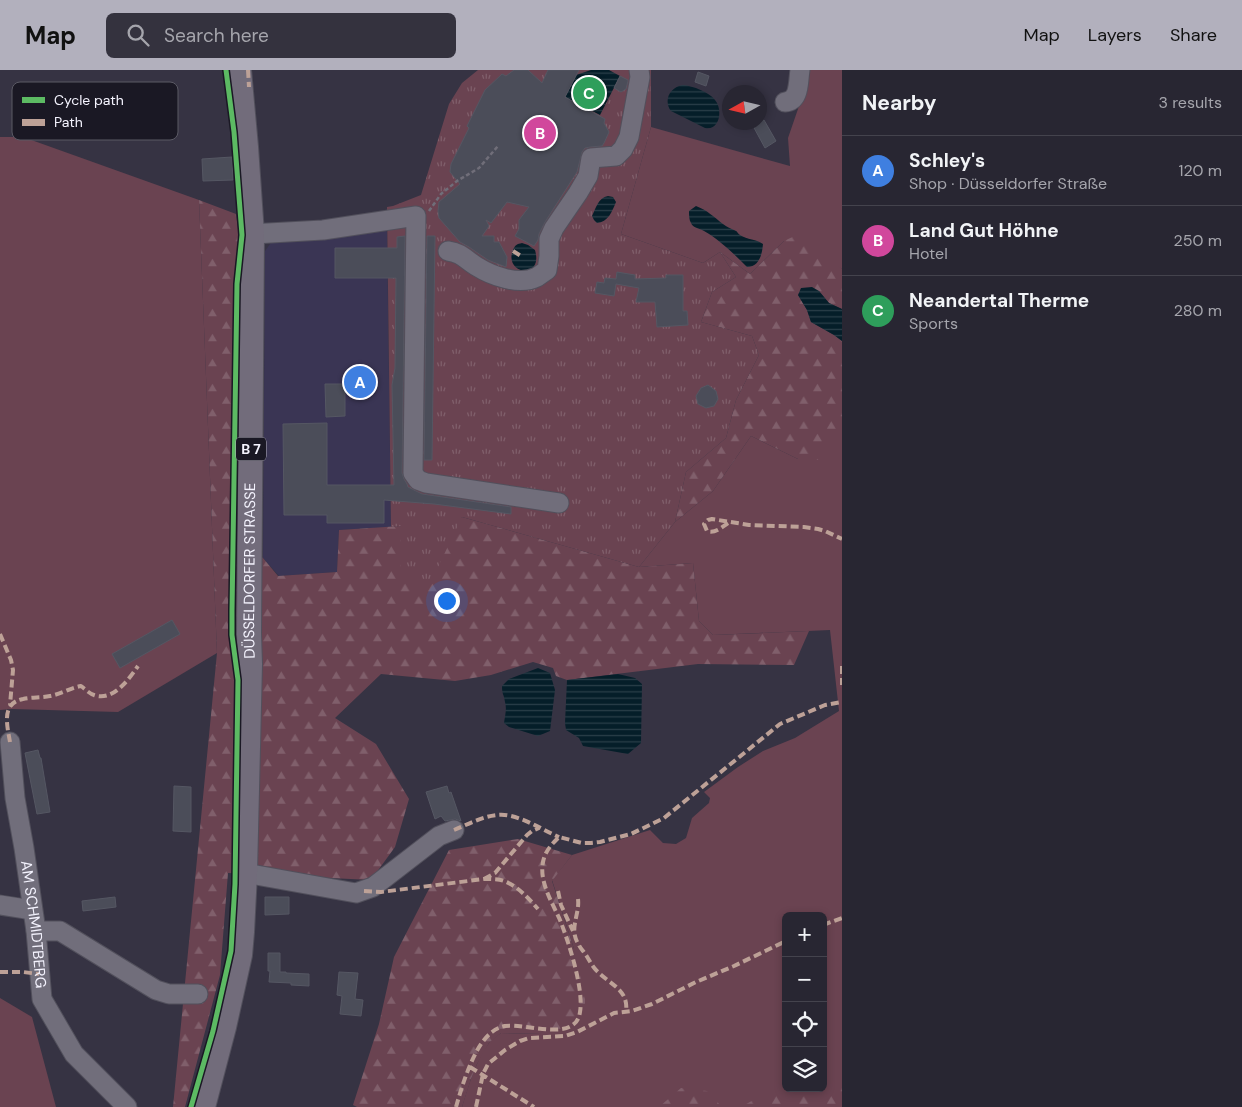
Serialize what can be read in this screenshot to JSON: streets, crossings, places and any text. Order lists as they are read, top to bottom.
{
  "streets": {
    "main road": ["B 7", "DÜSSELDORFER STRASSE"],
    "lane": ["AM SCHMIDTBERG"]
  },
  "crossings": [
    ["B 7", "DÜSSELDORFER STRASSE"]
  ],
  "legend": ["Cycle path", "Path"],
  "north": "left",
  "page": {
    "header": "Map",
    "search": "Search here",
    "nav": ["Map", "Layers", "Share"],
    "heading": ["Nearby", "3 results"],
    "pins": ["C", "B", "A"],
    "list": [
      {
        "mark": "A",
        "name": "Schley's",
        "note": "Shop · Düsseldorfer Straße",
        "value": "120 m"
      },
      {
        "mark": "B",
        "name": "Land Gut Höhne",
        "note": "Hotel",
        "value": "250 m"
      },
      {
        "mark": "C",
        "name": "Neandertal Therme",
        "note": "Sports",
        "value": "280 m"
      }
    ],
    "map_buttons": ["+", "−"]
  }
}
